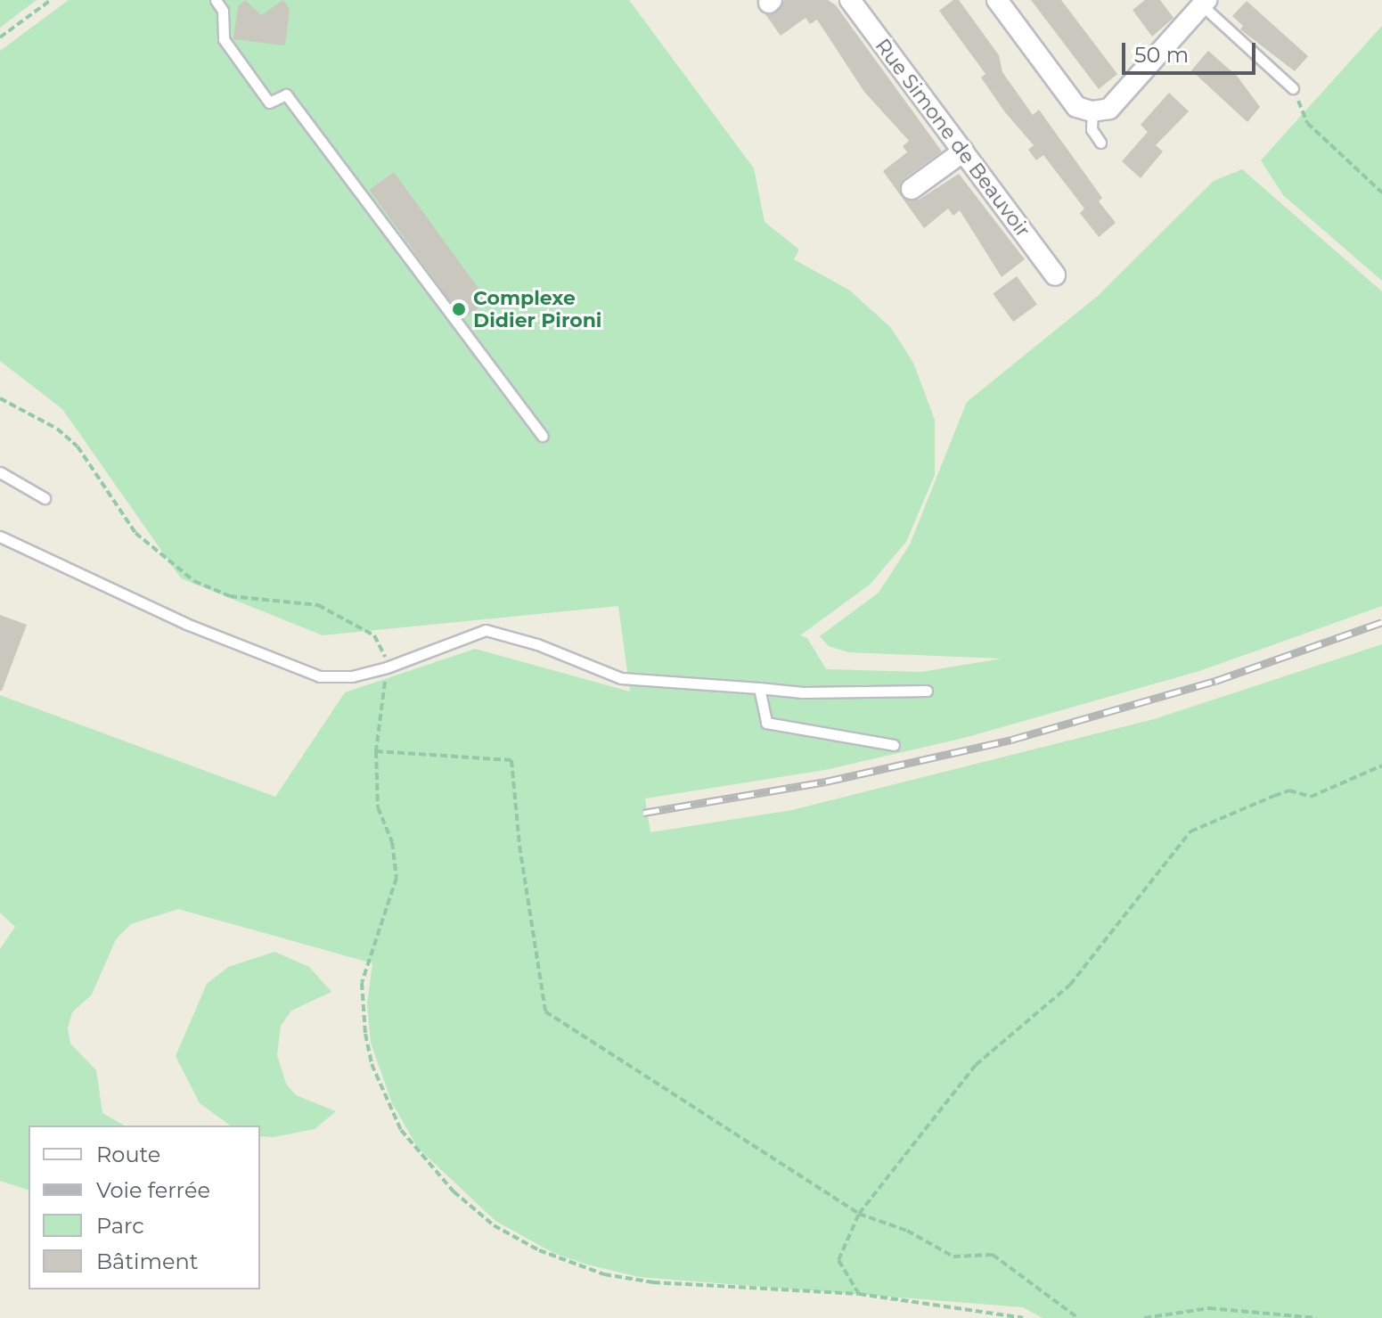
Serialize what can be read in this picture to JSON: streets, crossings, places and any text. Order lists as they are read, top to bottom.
{
  "streets": {
    "street": ["Rue Simone de Beauvoir"]
  },
  "places": ["Complexe Didier Pironi"],
  "legend": [
    "Route",
    "Voie ferrée",
    "Parc",
    "Bâtiment"
  ],
  "scale_bar": "50 m"
}
